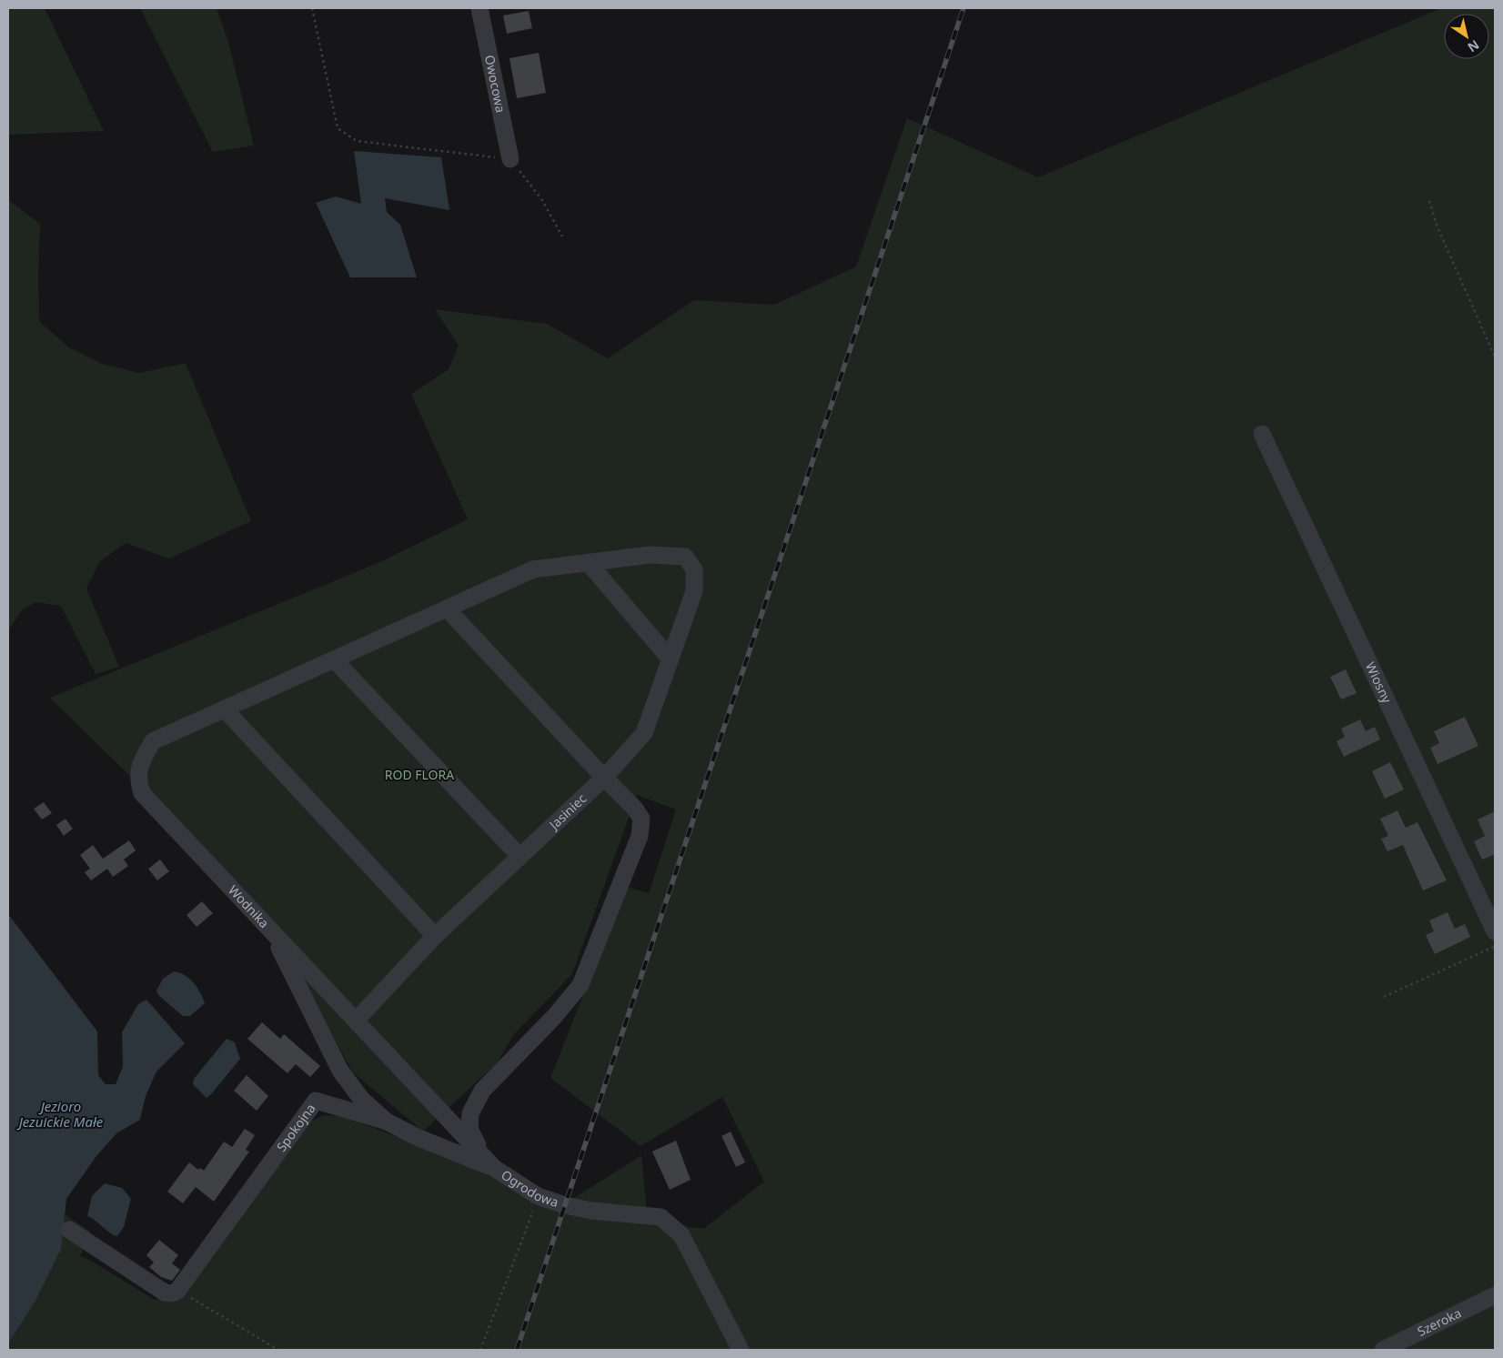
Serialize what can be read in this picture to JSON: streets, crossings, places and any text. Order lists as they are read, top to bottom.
{
  "streets": {
    "street": [
      "Owocowa",
      "Wiosny",
      "Jasiniec",
      "Wodnika",
      "Spokojna",
      "Ogrodowa",
      "Szeroka"
    ]
  },
  "crossings": [
    ["Jasiniec", "Wodnika"],
    ["Jasiniec", "Ogrodowa"],
    ["Wodnika", "Ogrodowa"]
  ],
  "water": ["Jezioro Jezuickie Małe"],
  "parks": ["ROD FLORA"],
  "north": "bottom right"
}
